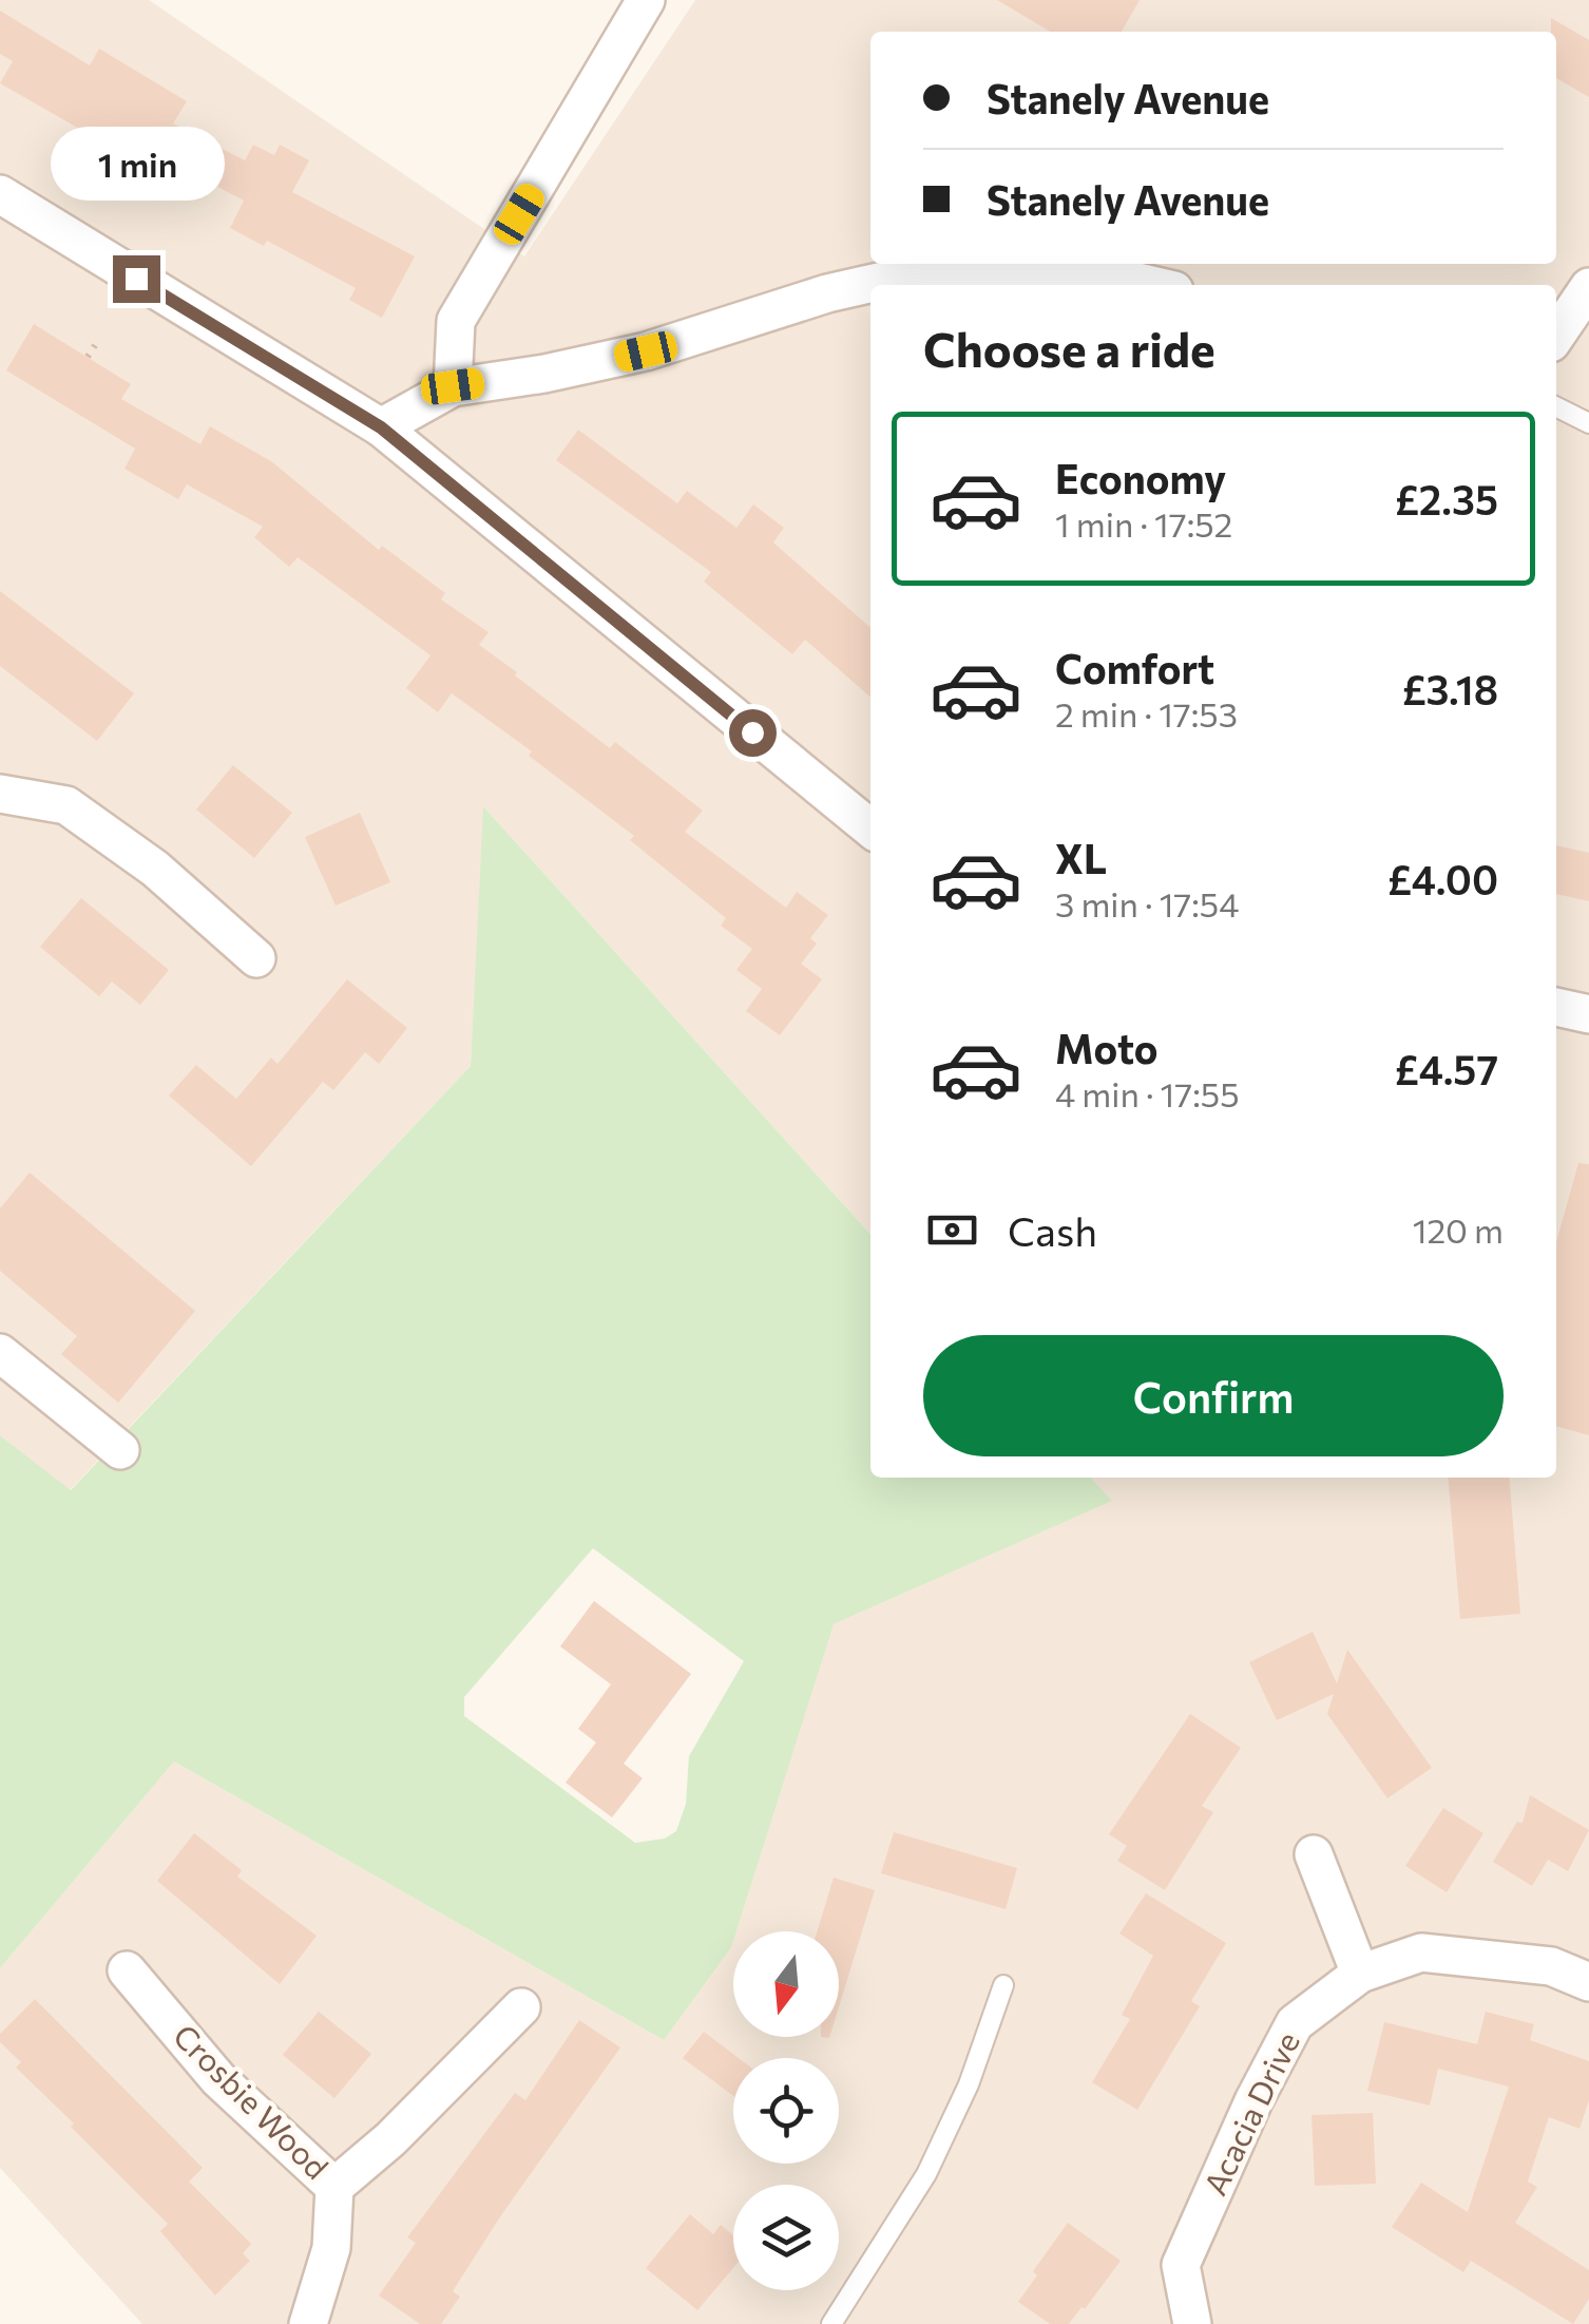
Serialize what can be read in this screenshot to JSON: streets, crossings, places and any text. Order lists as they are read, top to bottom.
{
  "streets": {
    "street": ["Crosbie Wood", "Acacia Drive"]
  },
  "north": "bottom",
  "page": {
    "banner": ["Stanely Avenue", "Stanely Avenue"],
    "bubble": "1 min",
    "heading": "Choose a ride",
    "list": [
      {
        "name": "Economy",
        "note": "1 min · 17:52",
        "value": "£2.35"
      },
      {
        "name": "Comfort",
        "note": "2 min · 17:53",
        "value": "£3.18"
      },
      {
        "name": "XL",
        "note": "3 min · 17:54",
        "value": "£4.00"
      },
      {
        "name": "Moto",
        "note": "4 min · 17:55",
        "value": "£4.57"
      }
    ],
    "pay": ["Cash", "120 m"],
    "buttons": "Confirm"
  }
}
